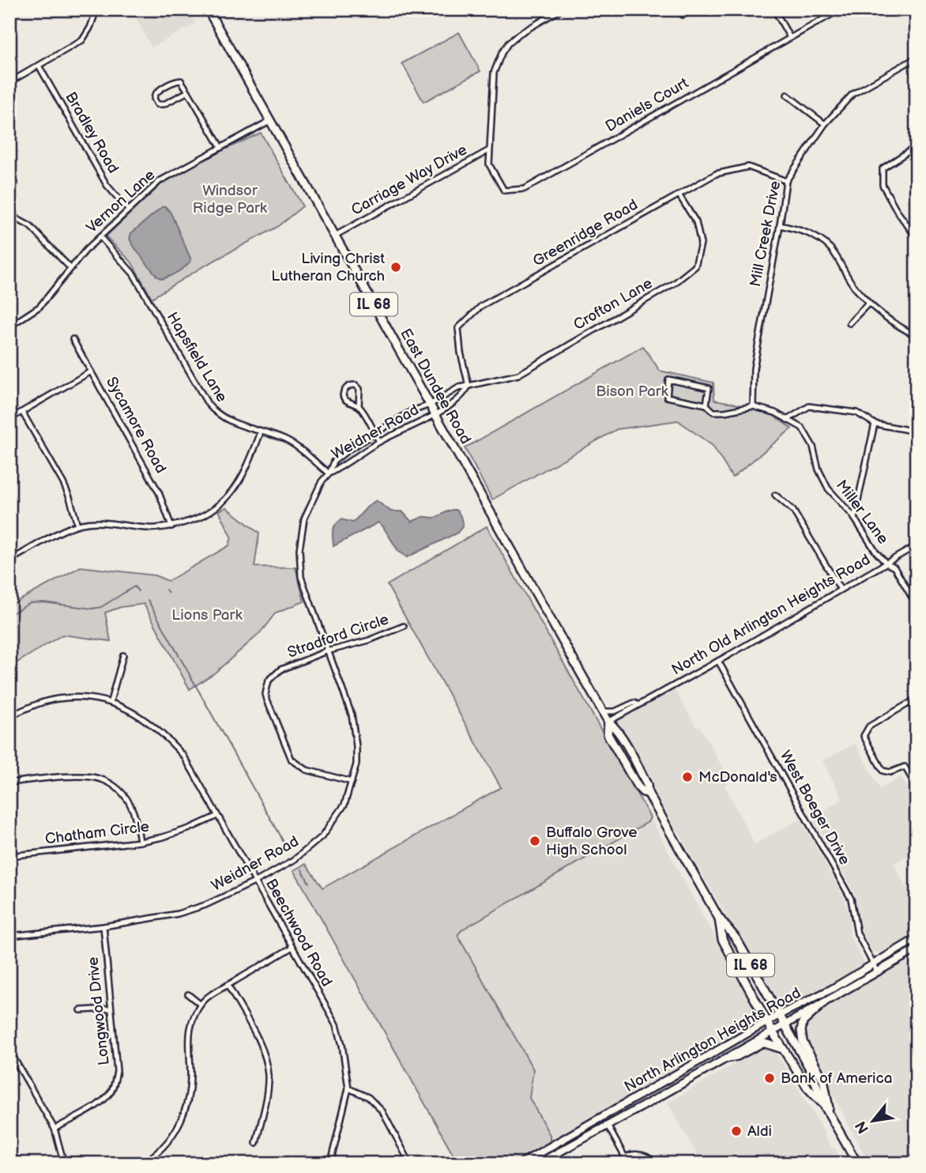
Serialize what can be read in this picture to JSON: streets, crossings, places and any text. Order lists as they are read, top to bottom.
{
  "streets": {
    "main road": ["IL 68", "East Dundee Road", "North Arlington Heights Road"],
    "street": [
      "Daniels Court",
      "Bradley Road",
      "Carriage Way Drive",
      "Vernon Lane",
      "Greenridge Road",
      "Mill Creek Drive",
      "Crofton Lane",
      "Hapsfield Lane",
      "Sycamore Road",
      "Weidner Road",
      "Miller Lane",
      "North Old Arlington Heights Road",
      "Stradford Circle",
      "West Boeger Drive",
      "Chatham Circle",
      "Beechwood Road",
      "Longwood Drive"
    ]
  },
  "crossings": [
    ["Daniels Court", "Carriage Way Drive"],
    ["Bradley Road", "Vernon Lane"],
    ["Carriage Way Drive", "East Dundee Road"],
    ["Vernon Lane", "Hapsfield Lane"],
    ["Vernon Lane", "East Dundee Road"],
    ["Greenridge Road", "Mill Creek Drive"],
    ["Greenridge Road", "Crofton Lane"],
    ["Mill Creek Drive", "Miller Lane"],
    ["IL 68", "East Dundee Road"],
    ["IL 68", "North Arlington Heights Road"],
    ["Crofton Lane", "East Dundee Road"],
    ["Crofton Lane", "Weidner Road"],
    ["Hapsfield Lane", "Weidner Road"],
    ["East Dundee Road", "Weidner Road"],
    ["East Dundee Road", "North Old Arlington Heights Road"],
    ["East Dundee Road", "North Arlington Heights Road"],
    ["Weidner Road", "Stradford Circle"],
    ["Weidner Road", "Beechwood Road"],
    ["Weidner Road", "Longwood Drive"],
    ["Miller Lane", "North Old Arlington Heights Road"],
    ["North Old Arlington Heights Road", "West Boeger Drive"],
    ["West Boeger Drive", "North Arlington Heights Road"],
    ["Chatham Circle", "Beechwood Road"]
  ],
  "parks": ["Windsor Ridge Park", "Bison Park", "Lions Park"],
  "places": [
    "Living Christ Lutheran Church",
    "McDonald's",
    "Buffalo Grove High School",
    "Bank of America",
    "Aldi"
  ],
  "north": "bottom left"
}
